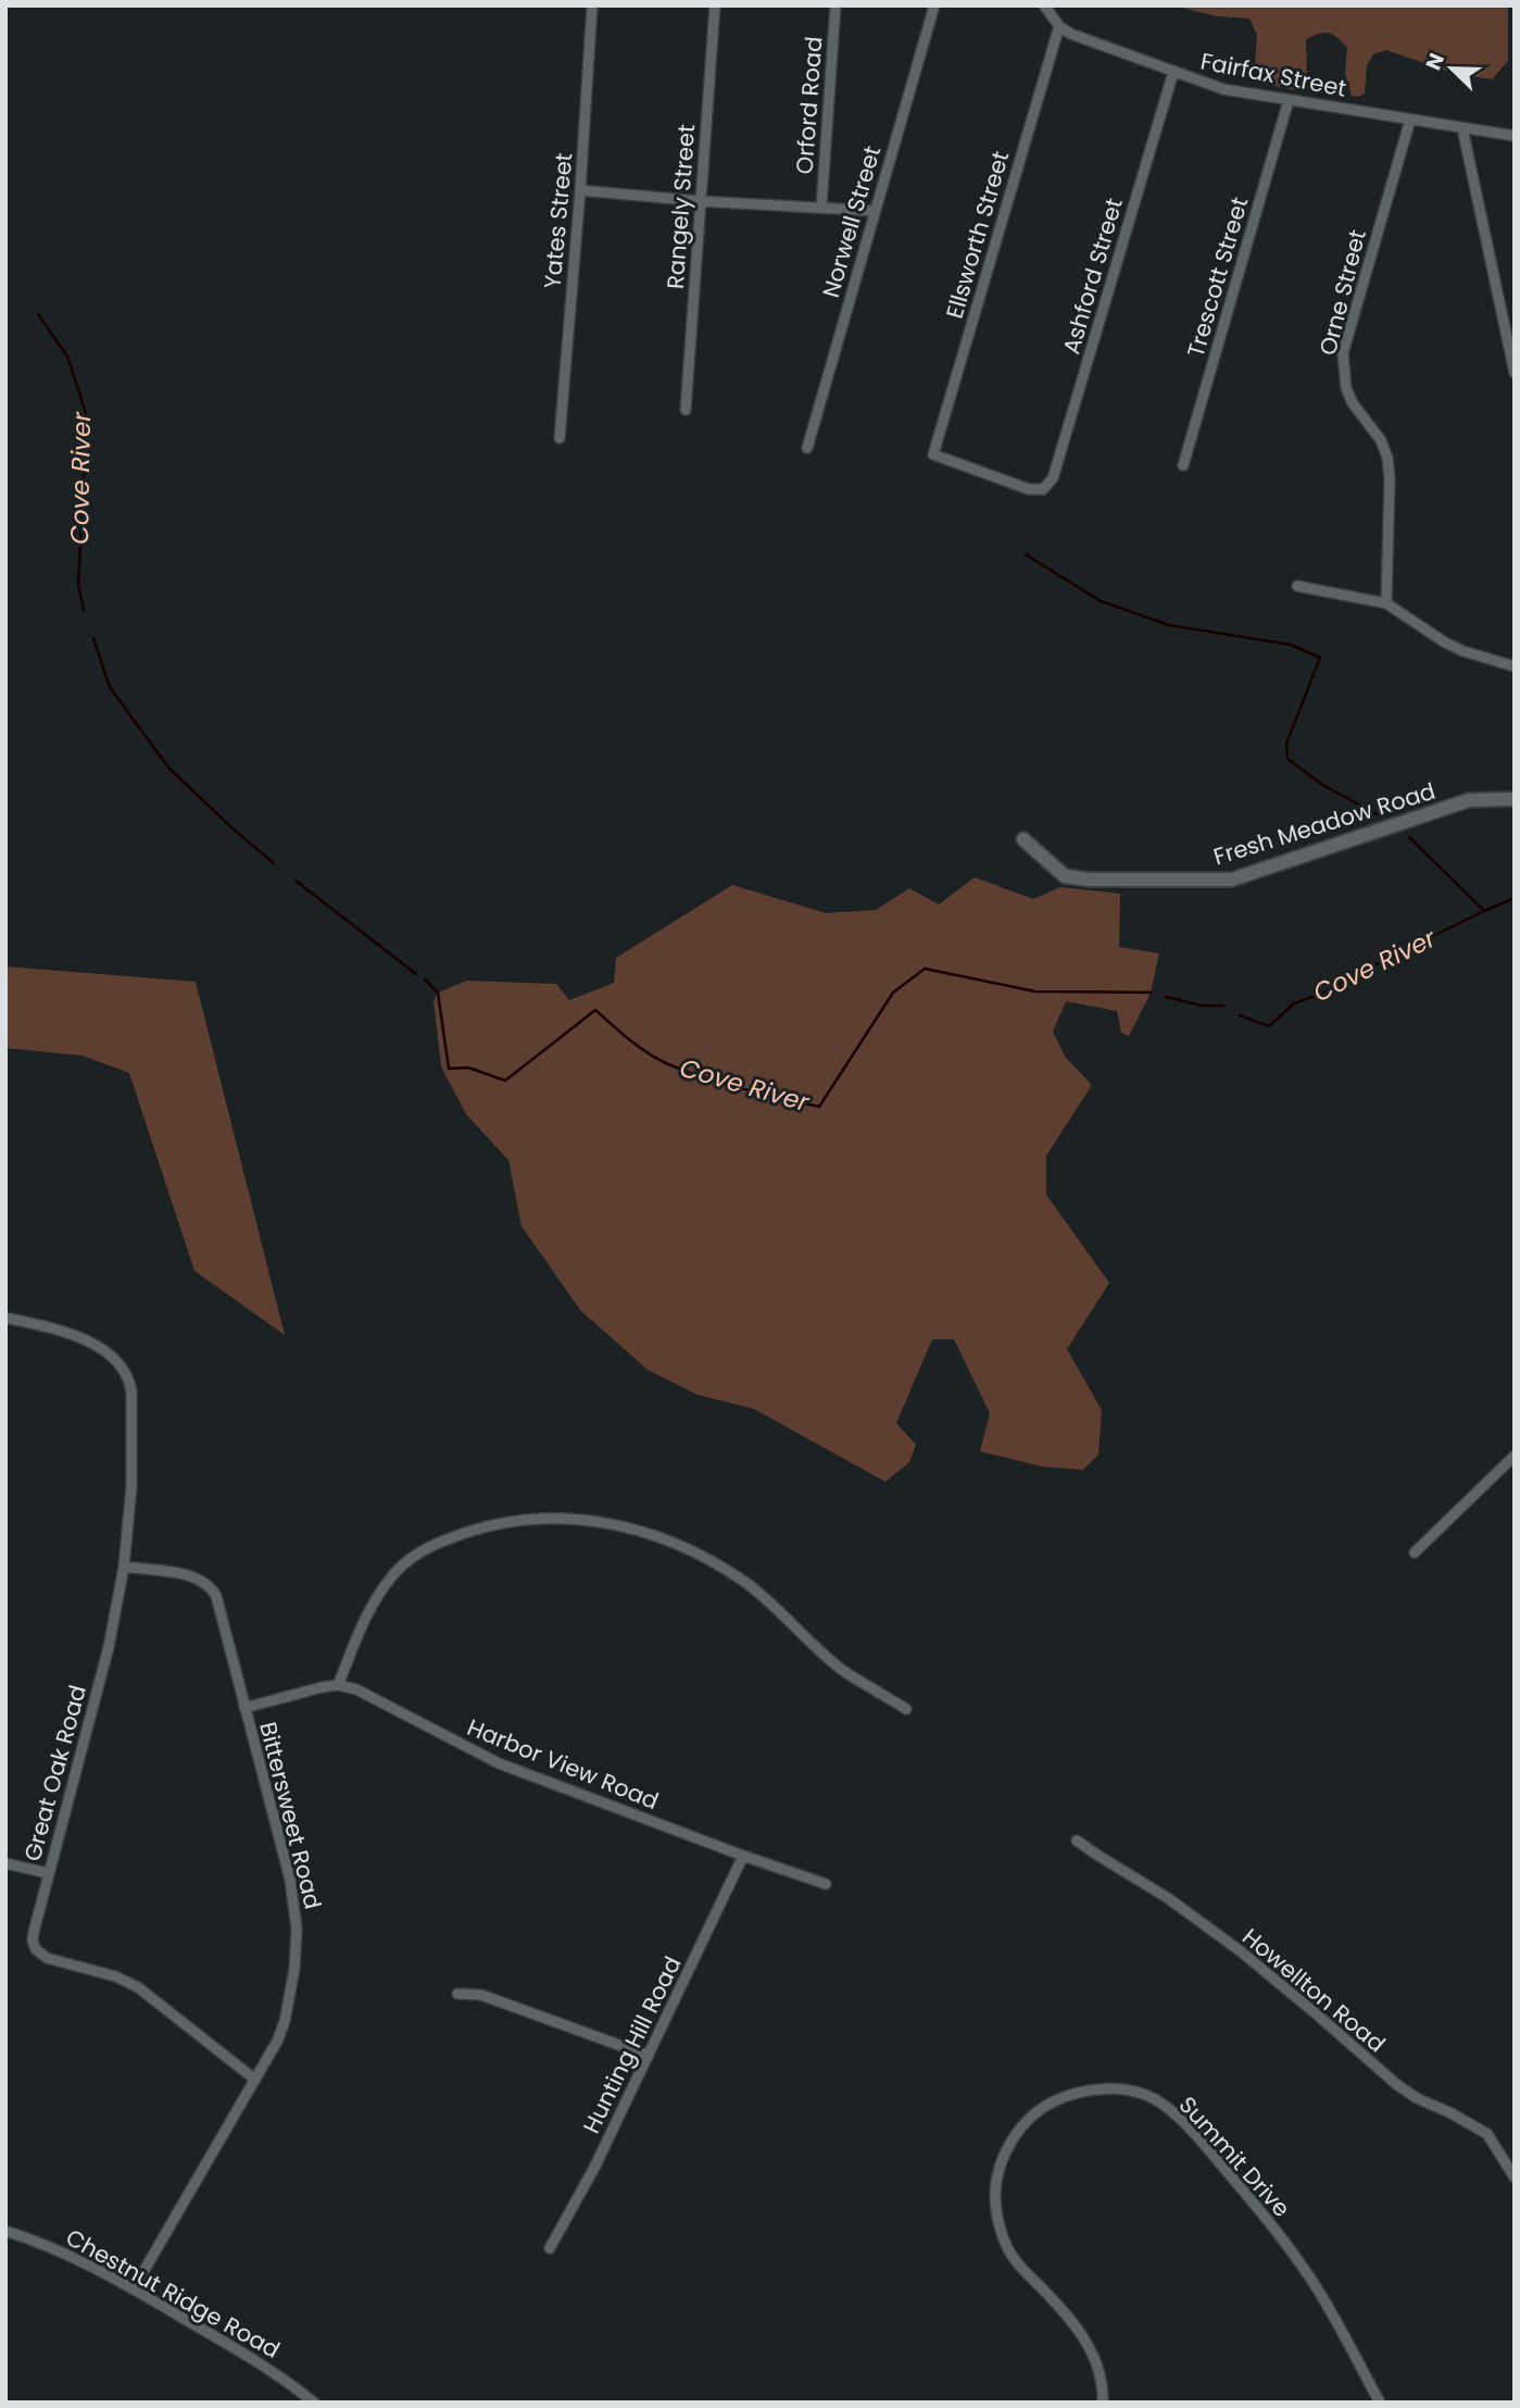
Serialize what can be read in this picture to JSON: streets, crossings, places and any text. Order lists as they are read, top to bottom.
{
  "streets": {
    "street": [
      "Fairfax Street",
      "Orford Road",
      "Rangely Street",
      "Yates Street",
      "Norwell Street",
      "Ellsworth Street",
      "Ashford Street",
      "Trescott Street",
      "Orne Street",
      "Fresh Meadow Road",
      "Harbor View Road",
      "Great Oak Road",
      "Bittersweet Road",
      "Howellton Road",
      "Hunting Hill Road",
      "Summit Drive",
      "Chestnut Ridge Road"
    ]
  },
  "crossings": [
    ["Fairfax Street", "Ellsworth Street"],
    ["Fairfax Street", "Ashford Street"],
    ["Fairfax Street", "Trescott Street"],
    ["Fairfax Street", "Orne Street"],
    ["Ellsworth Street", "Ashford Street"],
    ["Harbor View Road", "Hunting Hill Road"],
    ["Great Oak Road", "Bittersweet Road"],
    ["Bittersweet Road", "Chestnut Ridge Road"]
  ],
  "water": ["Cove River"],
  "north": "top left"
}
